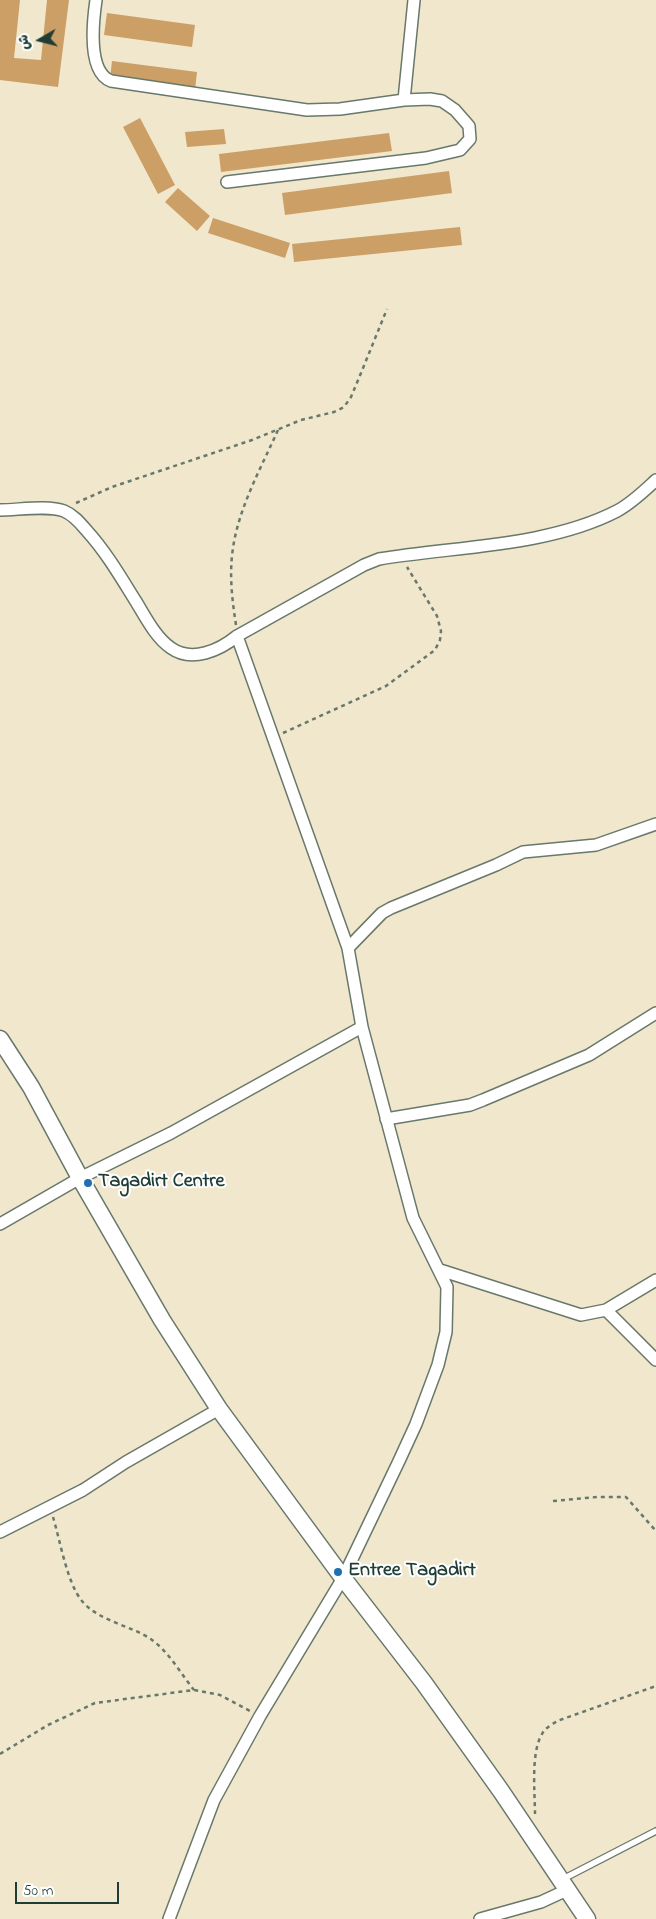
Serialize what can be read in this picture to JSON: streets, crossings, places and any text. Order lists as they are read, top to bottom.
{
  "places": ["Tagadirt Centre", "Entree Tagadirt"],
  "scale_bar": "50 m",
  "north": "left"
}
